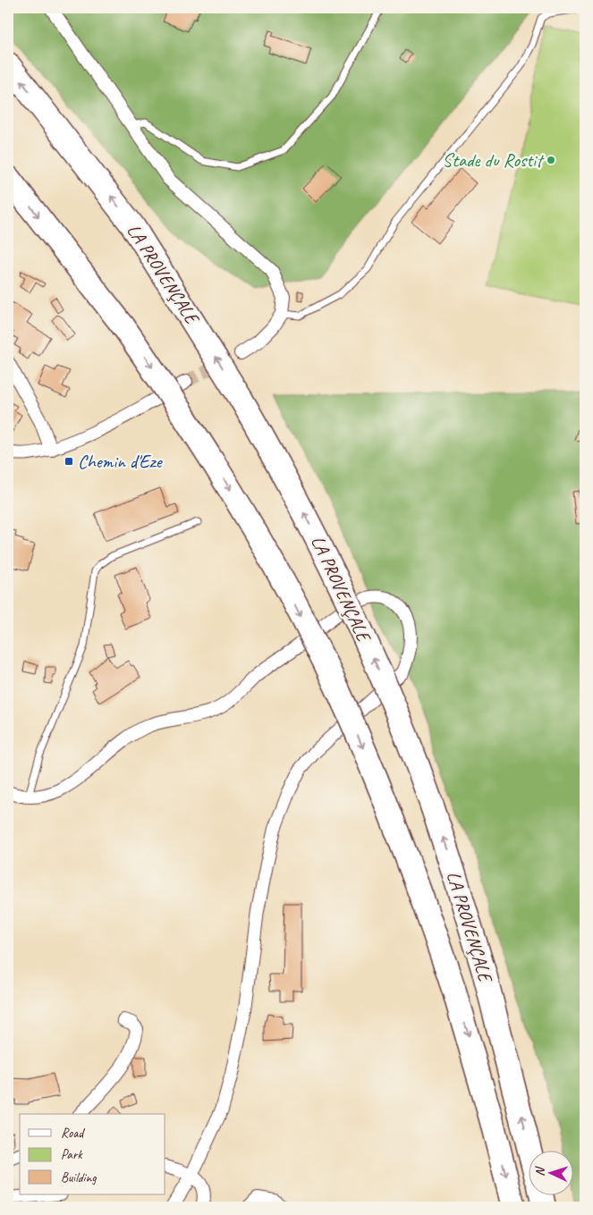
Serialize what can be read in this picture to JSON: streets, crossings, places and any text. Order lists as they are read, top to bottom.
{
  "streets": {
    "highway": ["LA PROVENÇALE"]
  },
  "places": {
    "other": ["Stade du Rostit"],
    "transit": ["Chemin d'Eze"]
  },
  "legend": ["Road", "Park", "Building"],
  "north": "left"
}
